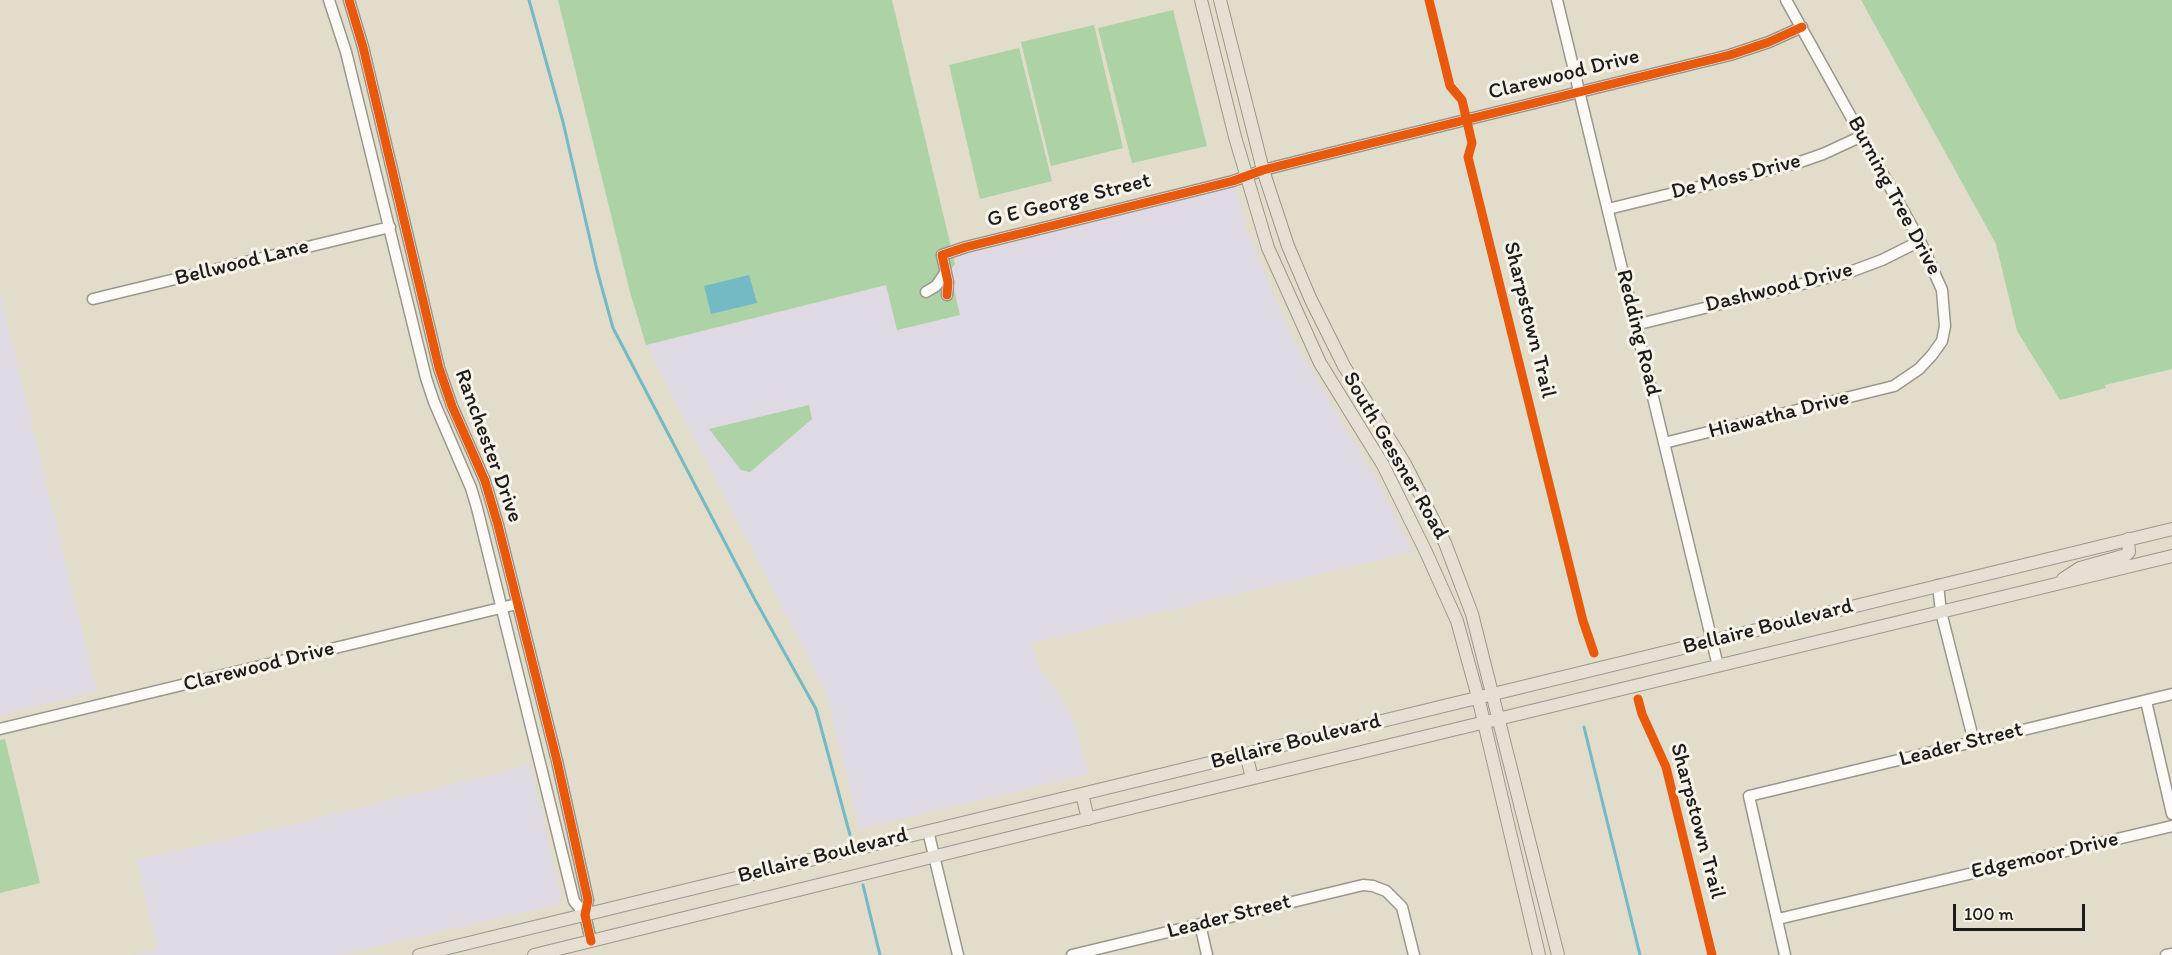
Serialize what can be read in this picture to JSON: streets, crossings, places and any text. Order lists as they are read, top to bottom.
{
  "streets": {
    "main road": ["South Gessner Road", "Bellaire Boulevard"],
    "street": [
      "Clarewood Drive",
      "De Moss Drive",
      "Burning Tree Drive",
      "G E George Street",
      "Bellwood Lane",
      "Dashwood Drive",
      "Redding Road",
      "Hiawatha Drive",
      "Ranchester Drive",
      "Leader Street",
      "Edgemoor Drive"
    ],
    "cycle path": ["Sharpstown Trail"]
  },
  "crossings": [
    ["Clarewood Drive", "Burning Tree Drive"],
    ["Clarewood Drive", "G E George Street"],
    ["Clarewood Drive", "Redding Road"],
    ["Clarewood Drive", "Ranchester Drive"],
    ["Clarewood Drive", "South Gessner Road"],
    ["De Moss Drive", "Burning Tree Drive"],
    ["De Moss Drive", "Redding Road"],
    ["Burning Tree Drive", "Dashwood Drive"],
    ["Burning Tree Drive", "Hiawatha Drive"],
    ["G E George Street", "South Gessner Road"],
    ["Bellwood Lane", "Ranchester Drive"],
    ["Dashwood Drive", "Redding Road"],
    ["Redding Road", "Hiawatha Drive"],
    ["Redding Road", "Bellaire Boulevard"],
    ["Ranchester Drive", "Bellaire Boulevard"],
    ["South Gessner Road", "Bellaire Boulevard"],
    ["Leader Street", "Edgemoor Drive"]
  ],
  "scale_bar": "100 m"
}
